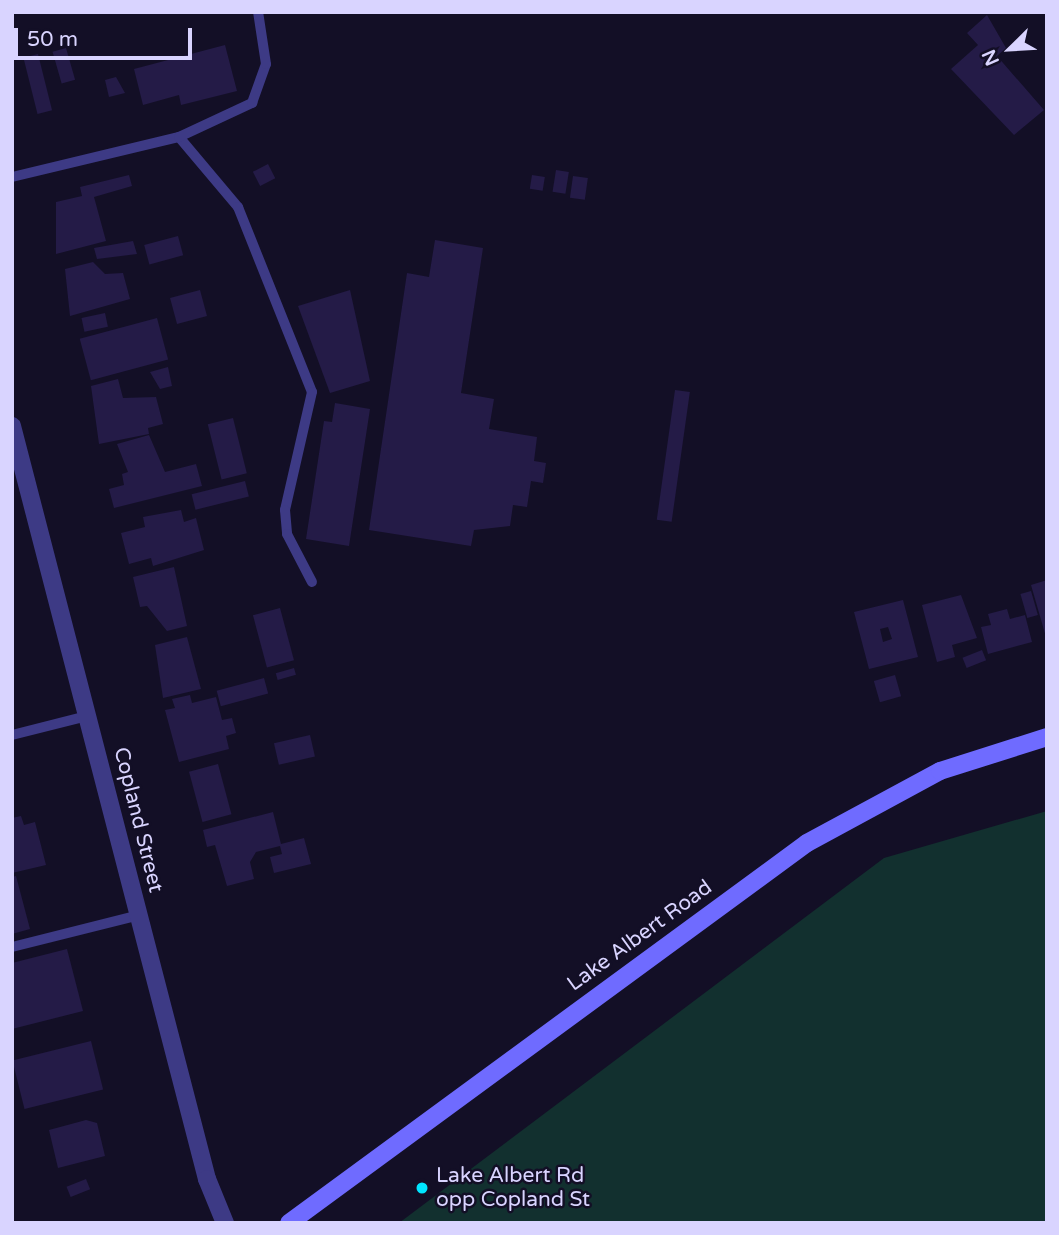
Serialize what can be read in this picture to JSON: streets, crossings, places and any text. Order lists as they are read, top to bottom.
{
  "streets": {
    "main road": ["Lake Albert Road"],
    "street": ["Copland Street"]
  },
  "places": ["Lake Albert Rd opp Copland St"],
  "scale_bar": "50 m",
  "north": "bottom left"
}
